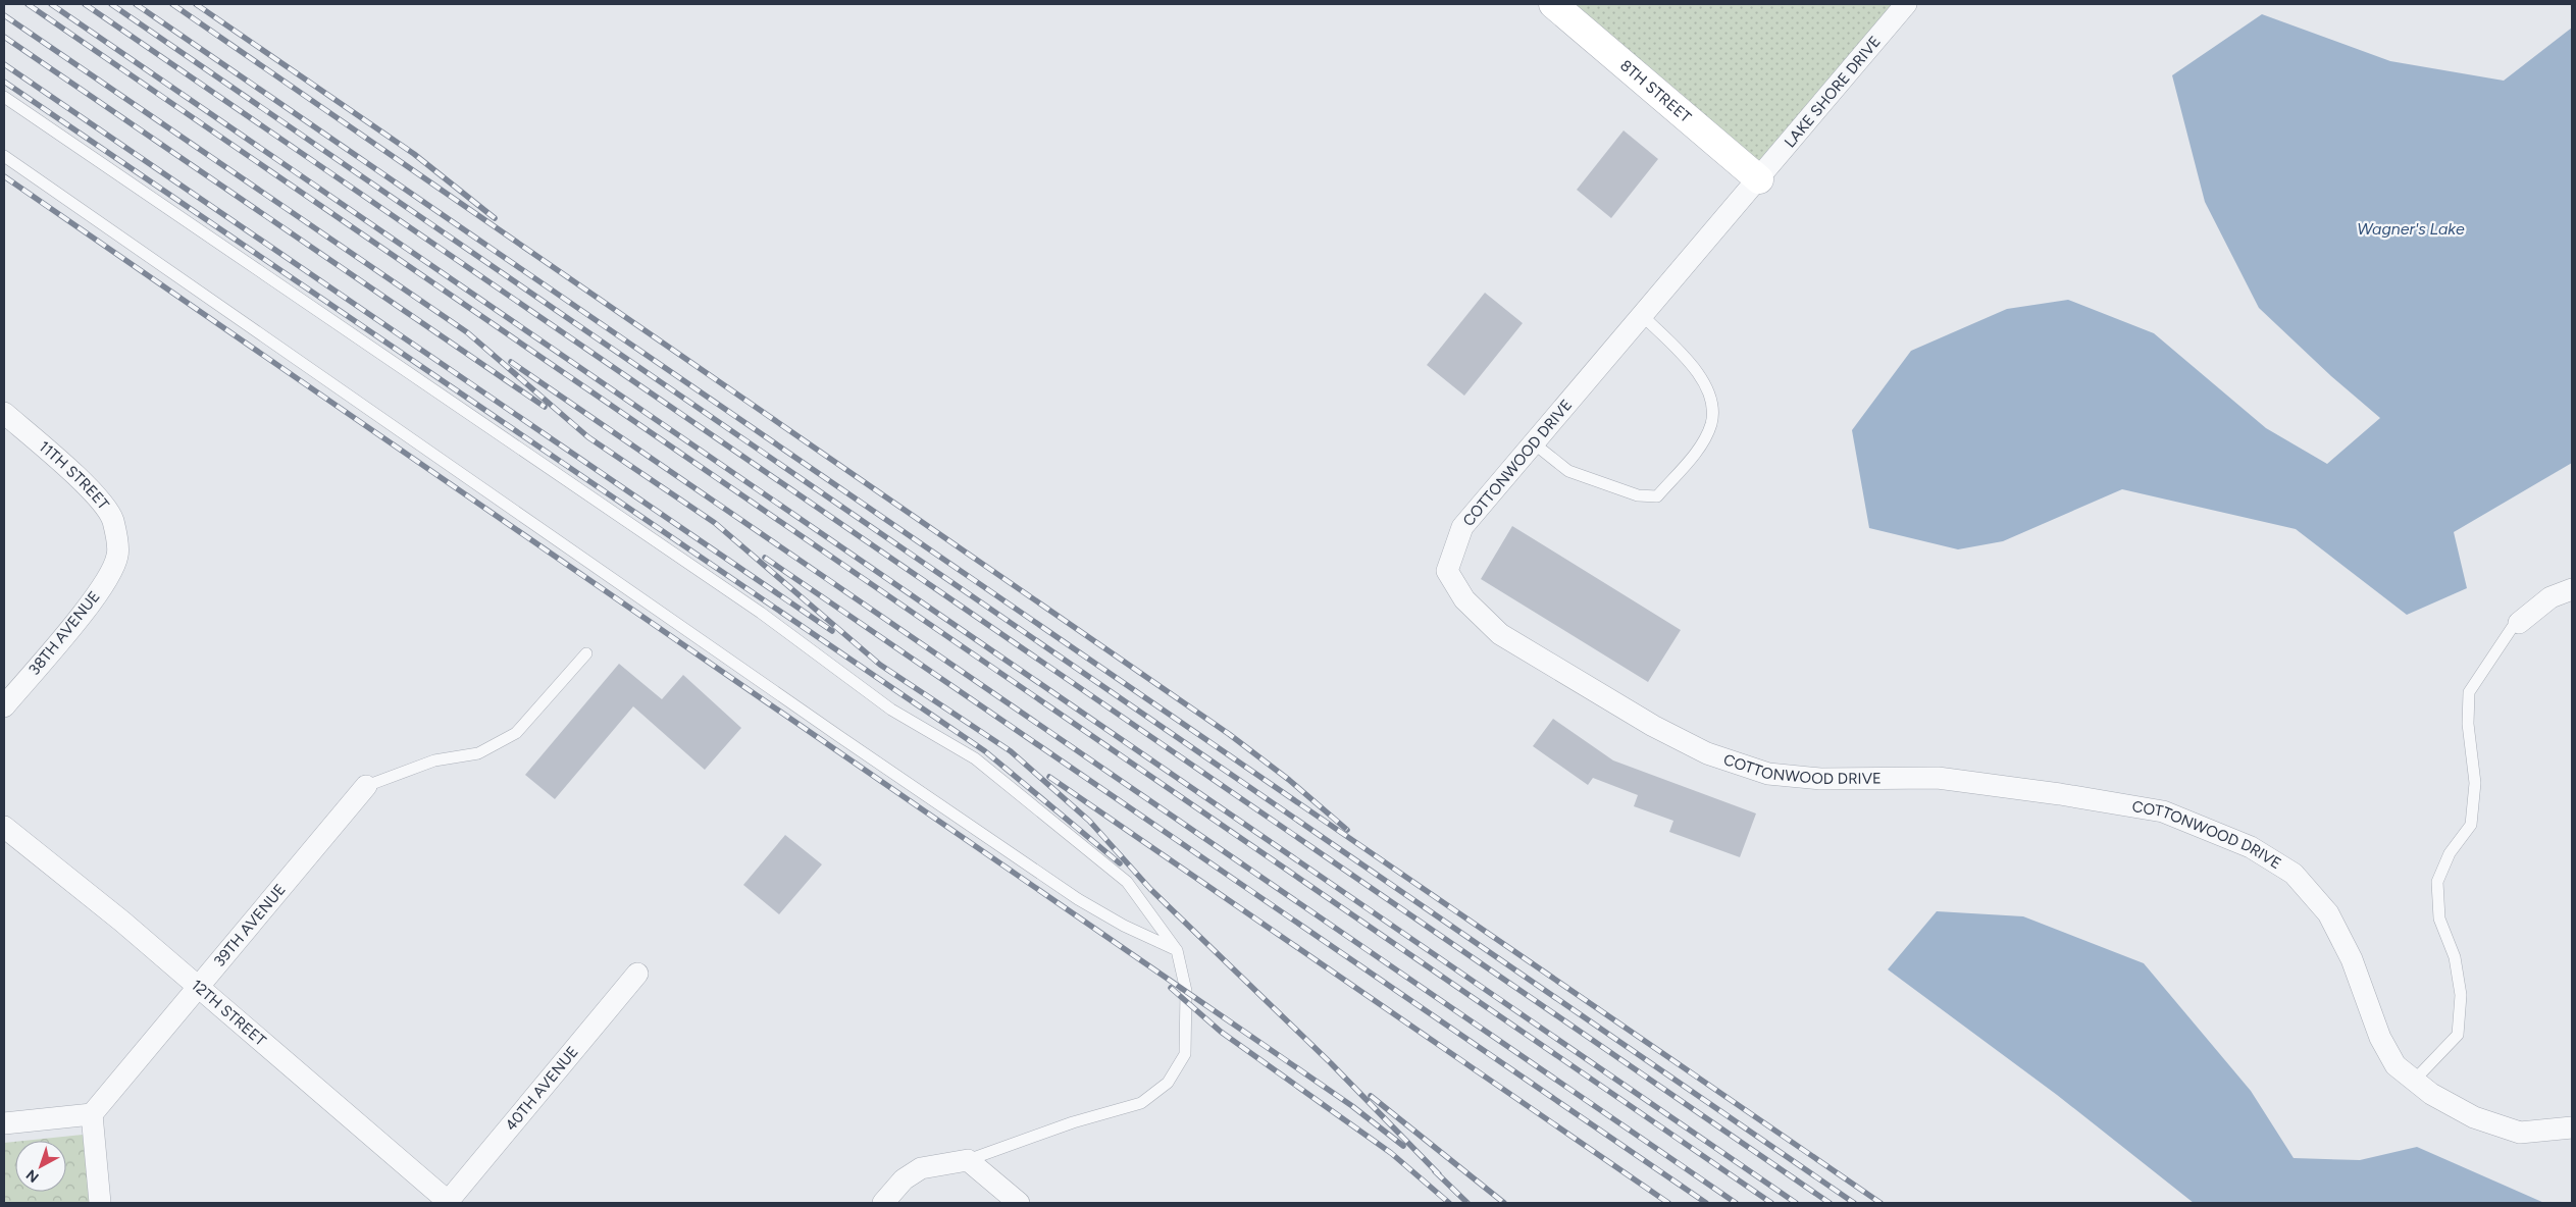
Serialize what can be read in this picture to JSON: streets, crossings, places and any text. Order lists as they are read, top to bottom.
{
  "streets": {
    "street": [
      "8TH STREET",
      "LAKE SHORE DRIVE",
      "COTTONWOOD DRIVE",
      "11TH STREET",
      "38TH AVENUE",
      "39TH AVENUE",
      "12TH STREET",
      "40TH AVENUE"
    ]
  },
  "crossings": [
    ["8TH STREET", "LAKE SHORE DRIVE"],
    ["8TH STREET", "COTTONWOOD DRIVE"],
    ["LAKE SHORE DRIVE", "COTTONWOOD DRIVE"],
    ["11TH STREET", "38TH AVENUE"],
    ["39TH AVENUE", "12TH STREET"],
    ["12TH STREET", "40TH AVENUE"]
  ],
  "water": ["Wagner's Lake"],
  "north": "bottom left"
}
